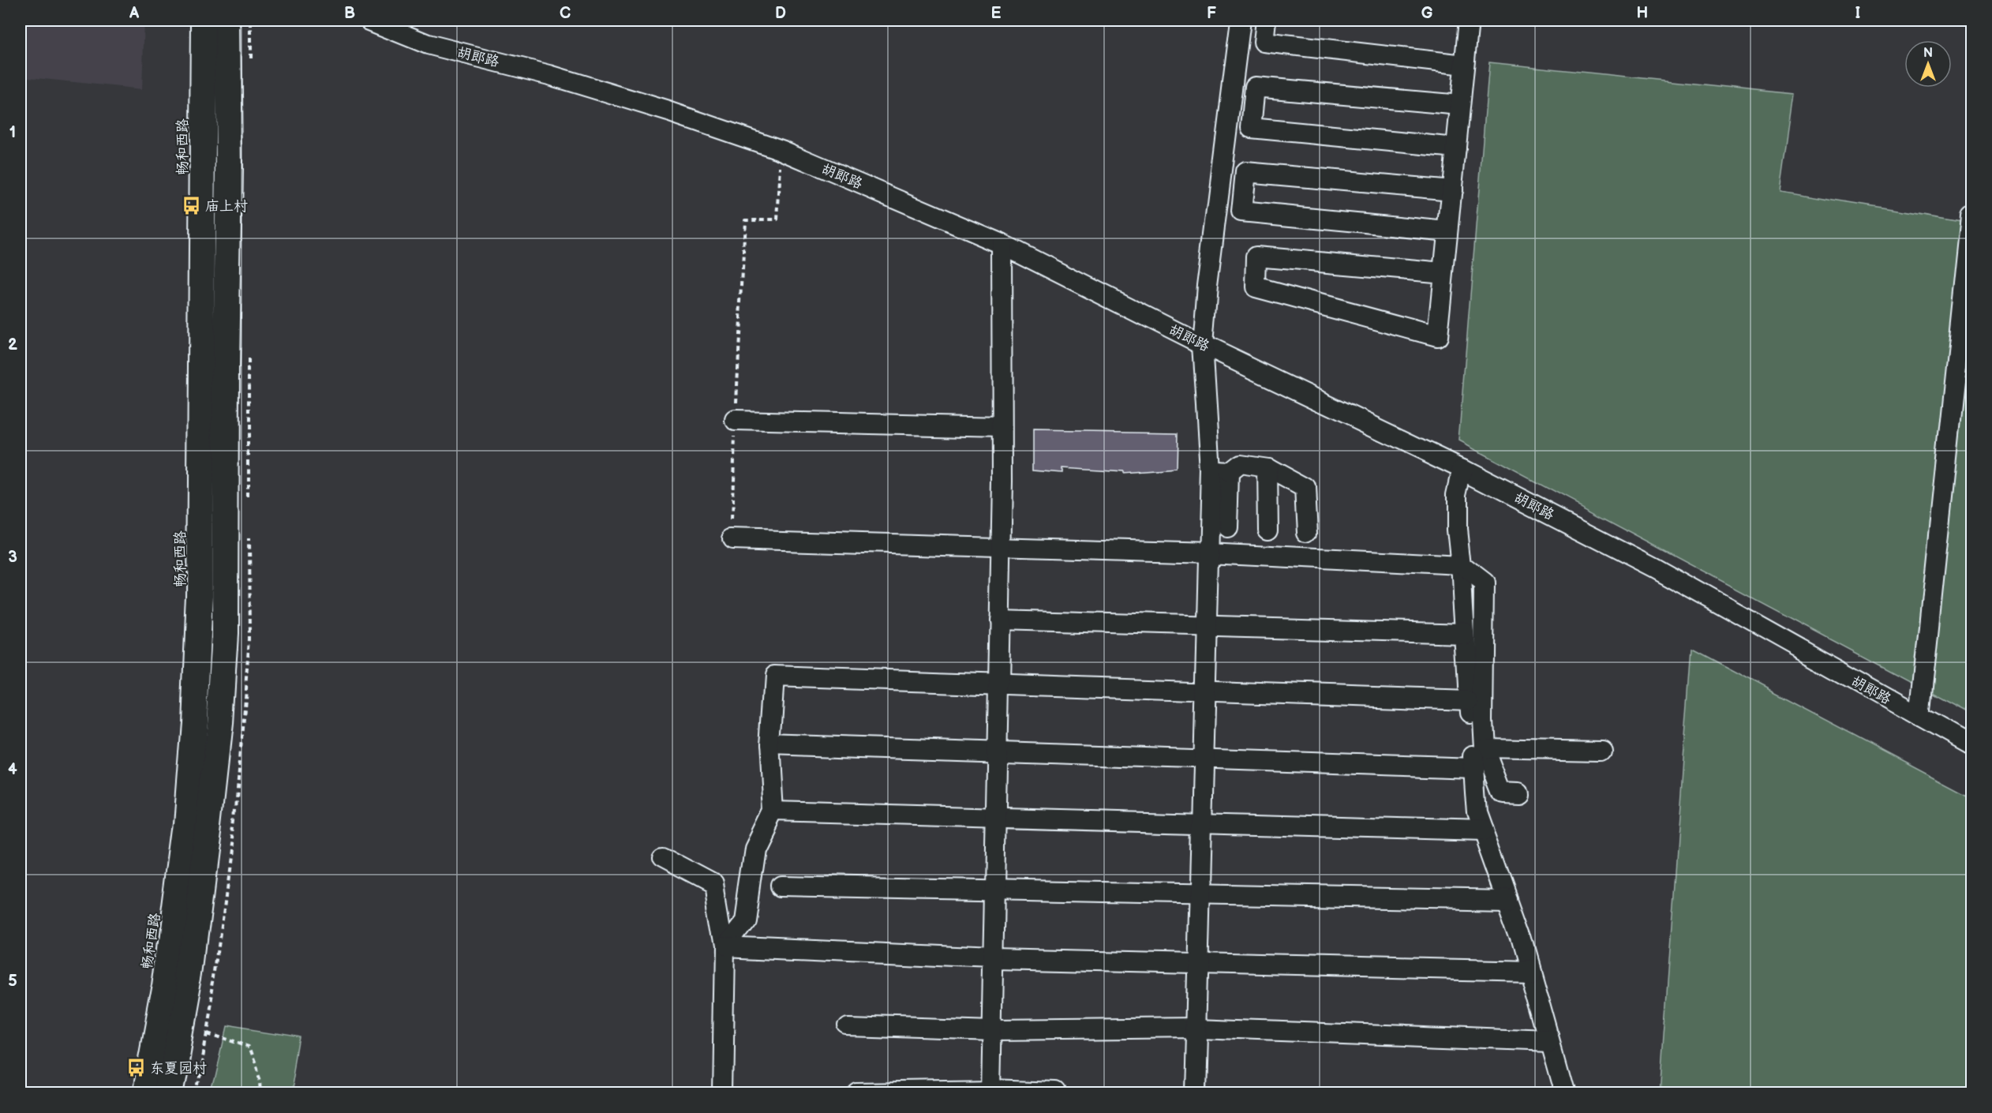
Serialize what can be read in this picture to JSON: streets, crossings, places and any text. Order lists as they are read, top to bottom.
{
  "streets": {
    "main road": ["畅和西路"],
    "street": ["胡郎路"]
  },
  "places": {
    "bus stop": ["庙上村", "东夏园村"]
  },
  "north": "top",
  "grid": {
    "columns": [
      "A",
      "B",
      "C",
      "D",
      "E",
      "F",
      "G",
      "H",
      "I"
    ],
    "rows": [
      "1",
      "2",
      "3",
      "4",
      "5"
    ]
  }
}
